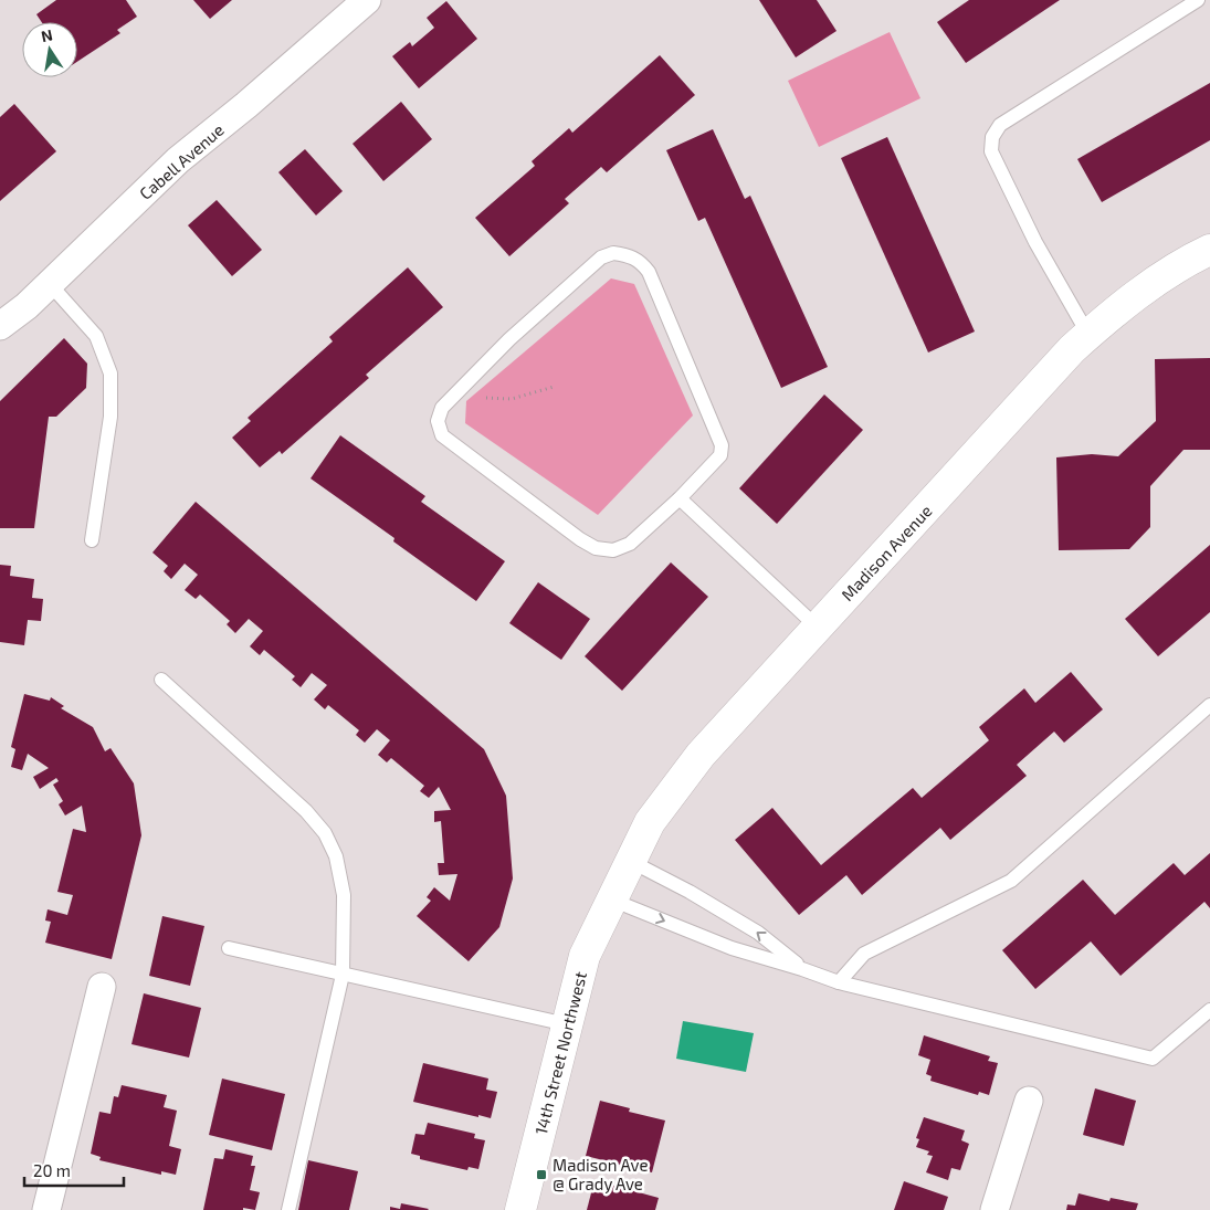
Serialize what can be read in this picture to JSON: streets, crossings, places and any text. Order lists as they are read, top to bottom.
{
  "streets": {
    "street": ["Cabell Avenue", "Madison Avenue", "14th Street Northwest"]
  },
  "crossings": [
    ["Madison Avenue", "14th Street Northwest"]
  ],
  "places": {
    "transit": ["Madison Ave @ Grady Ave"]
  },
  "scale_bar": "20 m",
  "north": "top"
}
